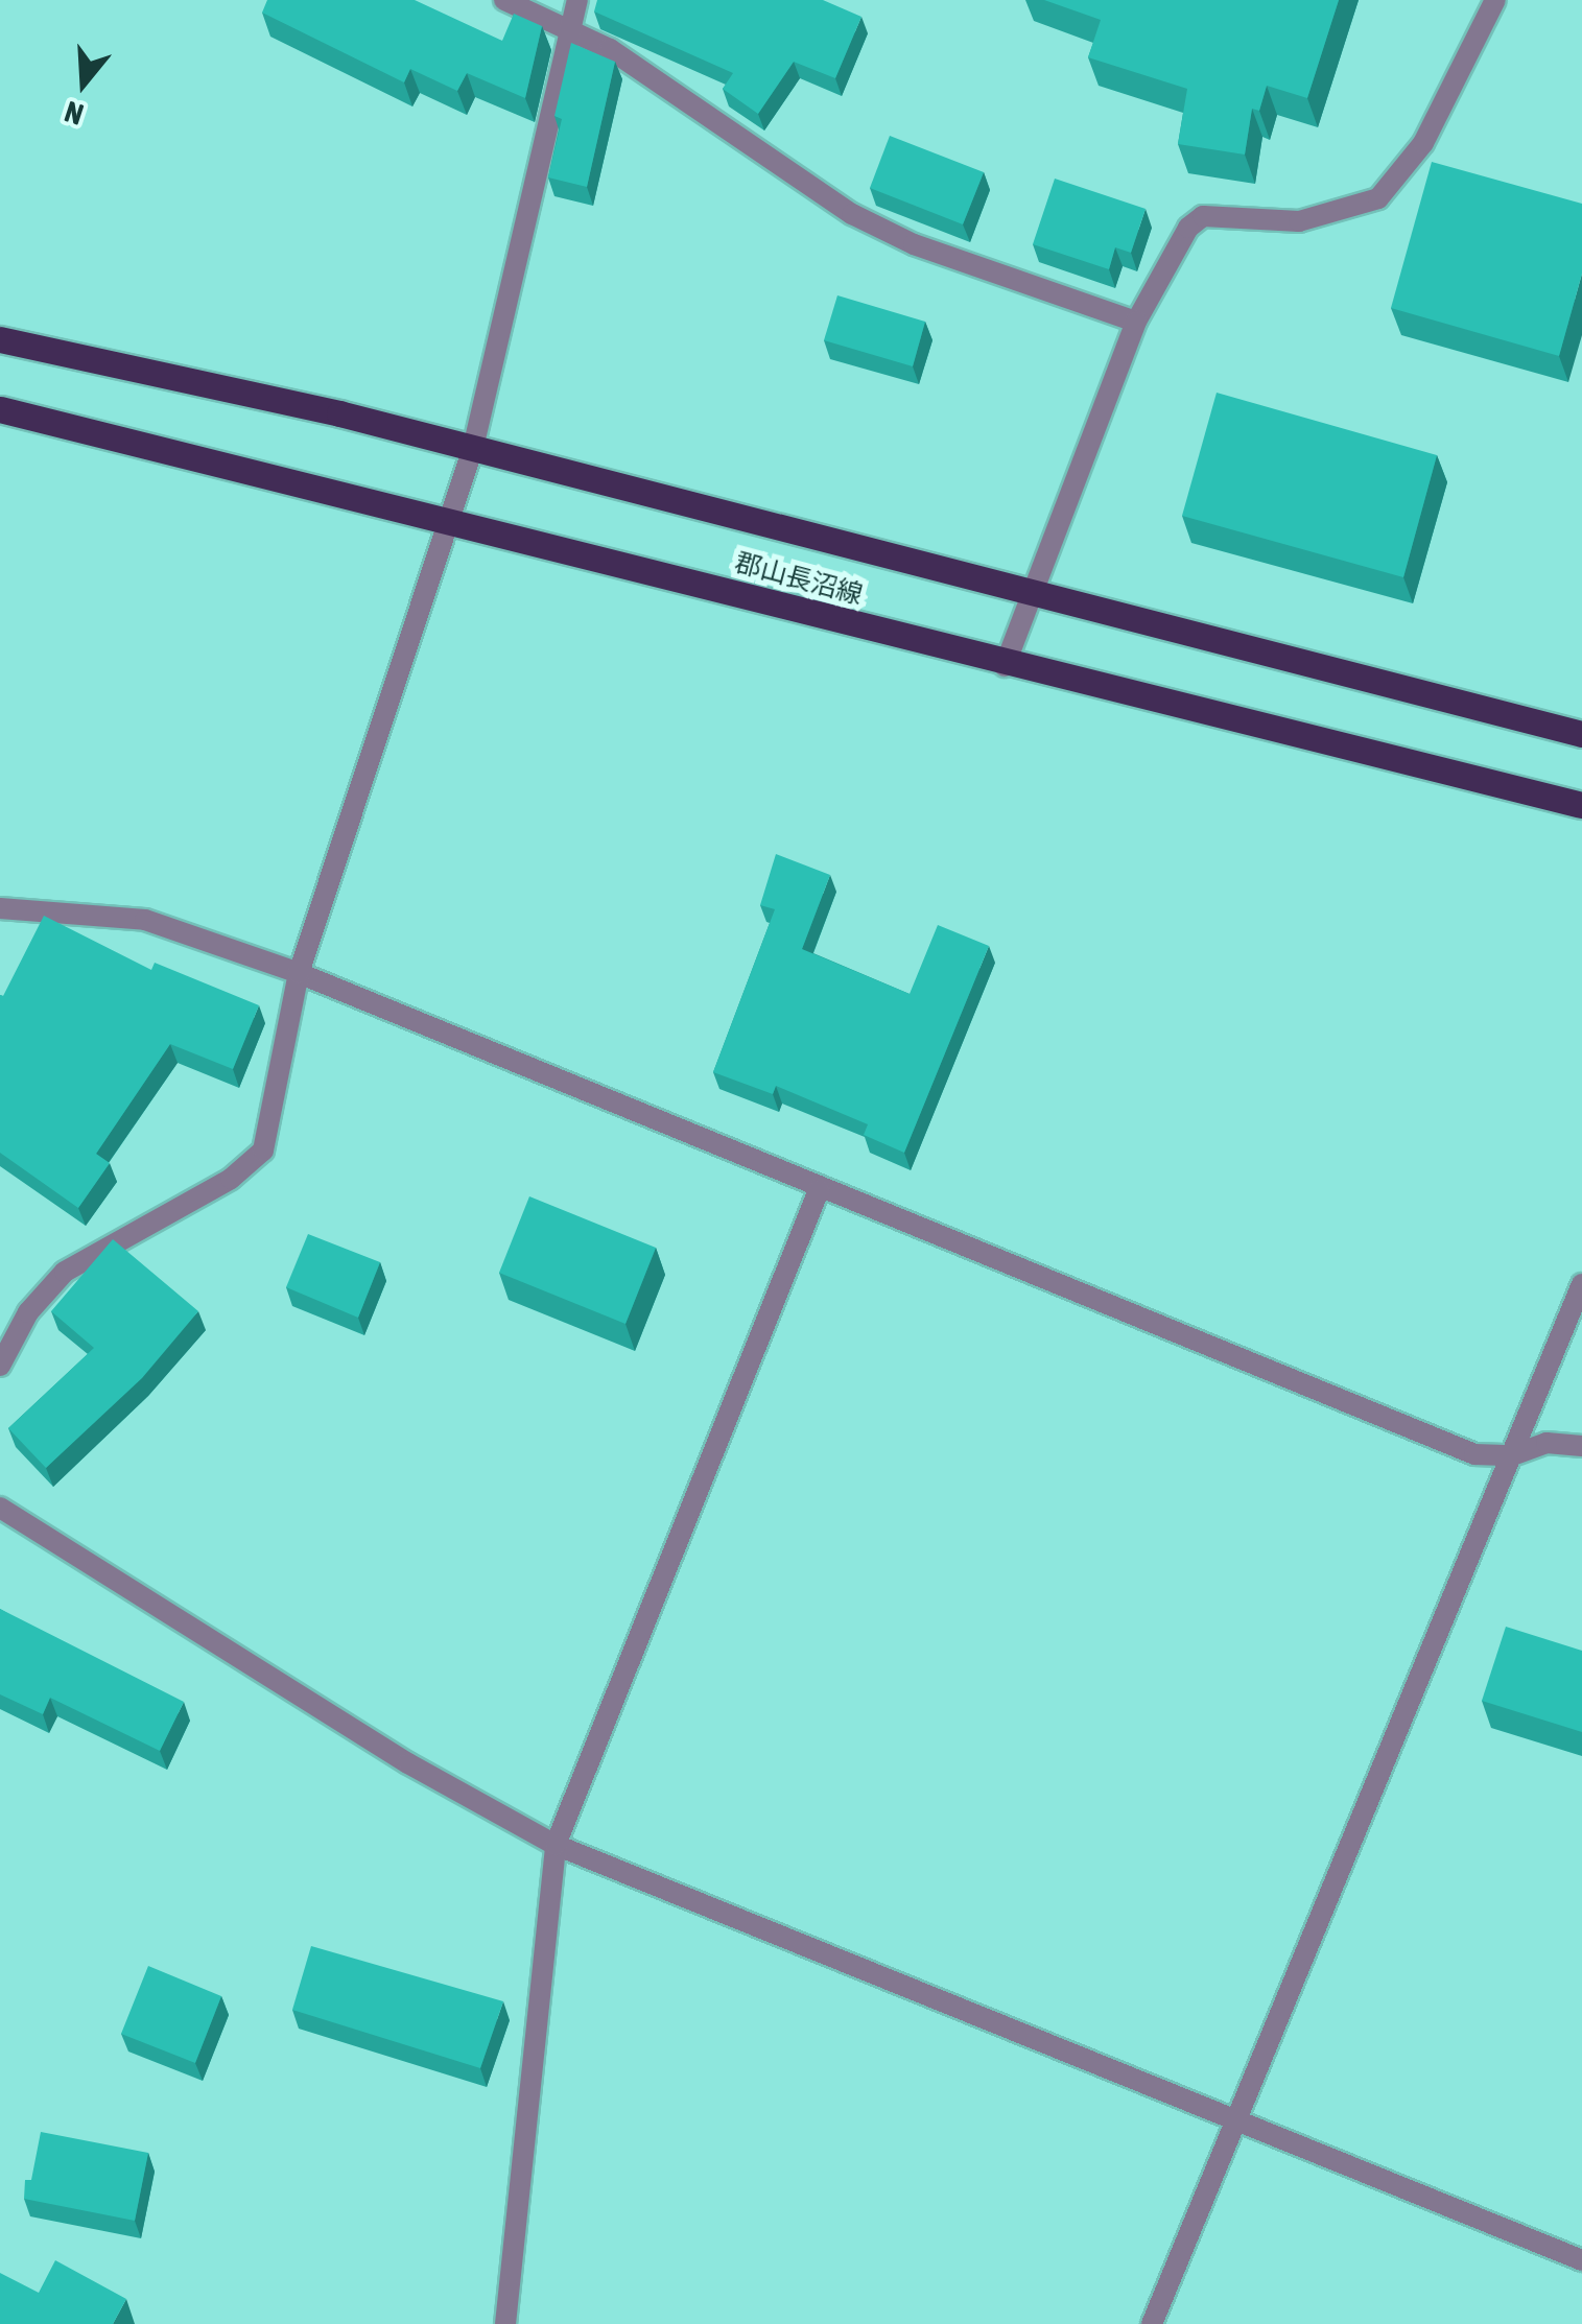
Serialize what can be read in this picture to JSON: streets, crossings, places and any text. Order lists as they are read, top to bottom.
{
  "streets": {
    "main road": ["郡山長沼線"]
  },
  "north": "bottom"
}
